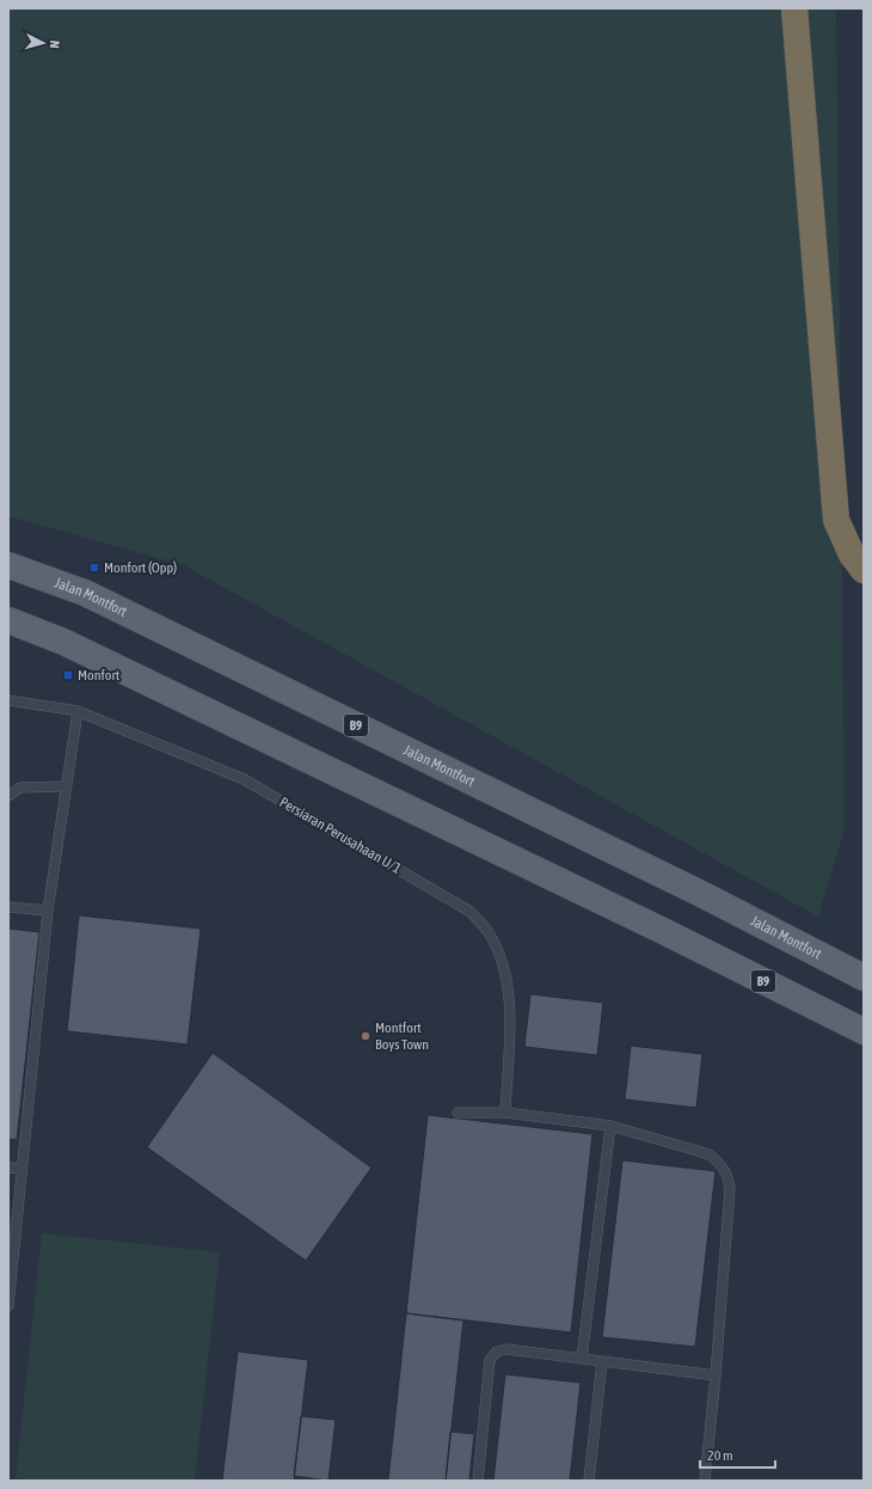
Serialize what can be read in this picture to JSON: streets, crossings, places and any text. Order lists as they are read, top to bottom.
{
  "streets": {
    "main road": ["Jalan Montfort", "B9"],
    "lane": ["Persiaran Perusahaan U/1"]
  },
  "places": {
    "transit": ["Monfort (Opp)", "Monfort"],
    "other": ["Montfort Boys Town"]
  },
  "scale_bar": "20 m",
  "north": "right"
}
